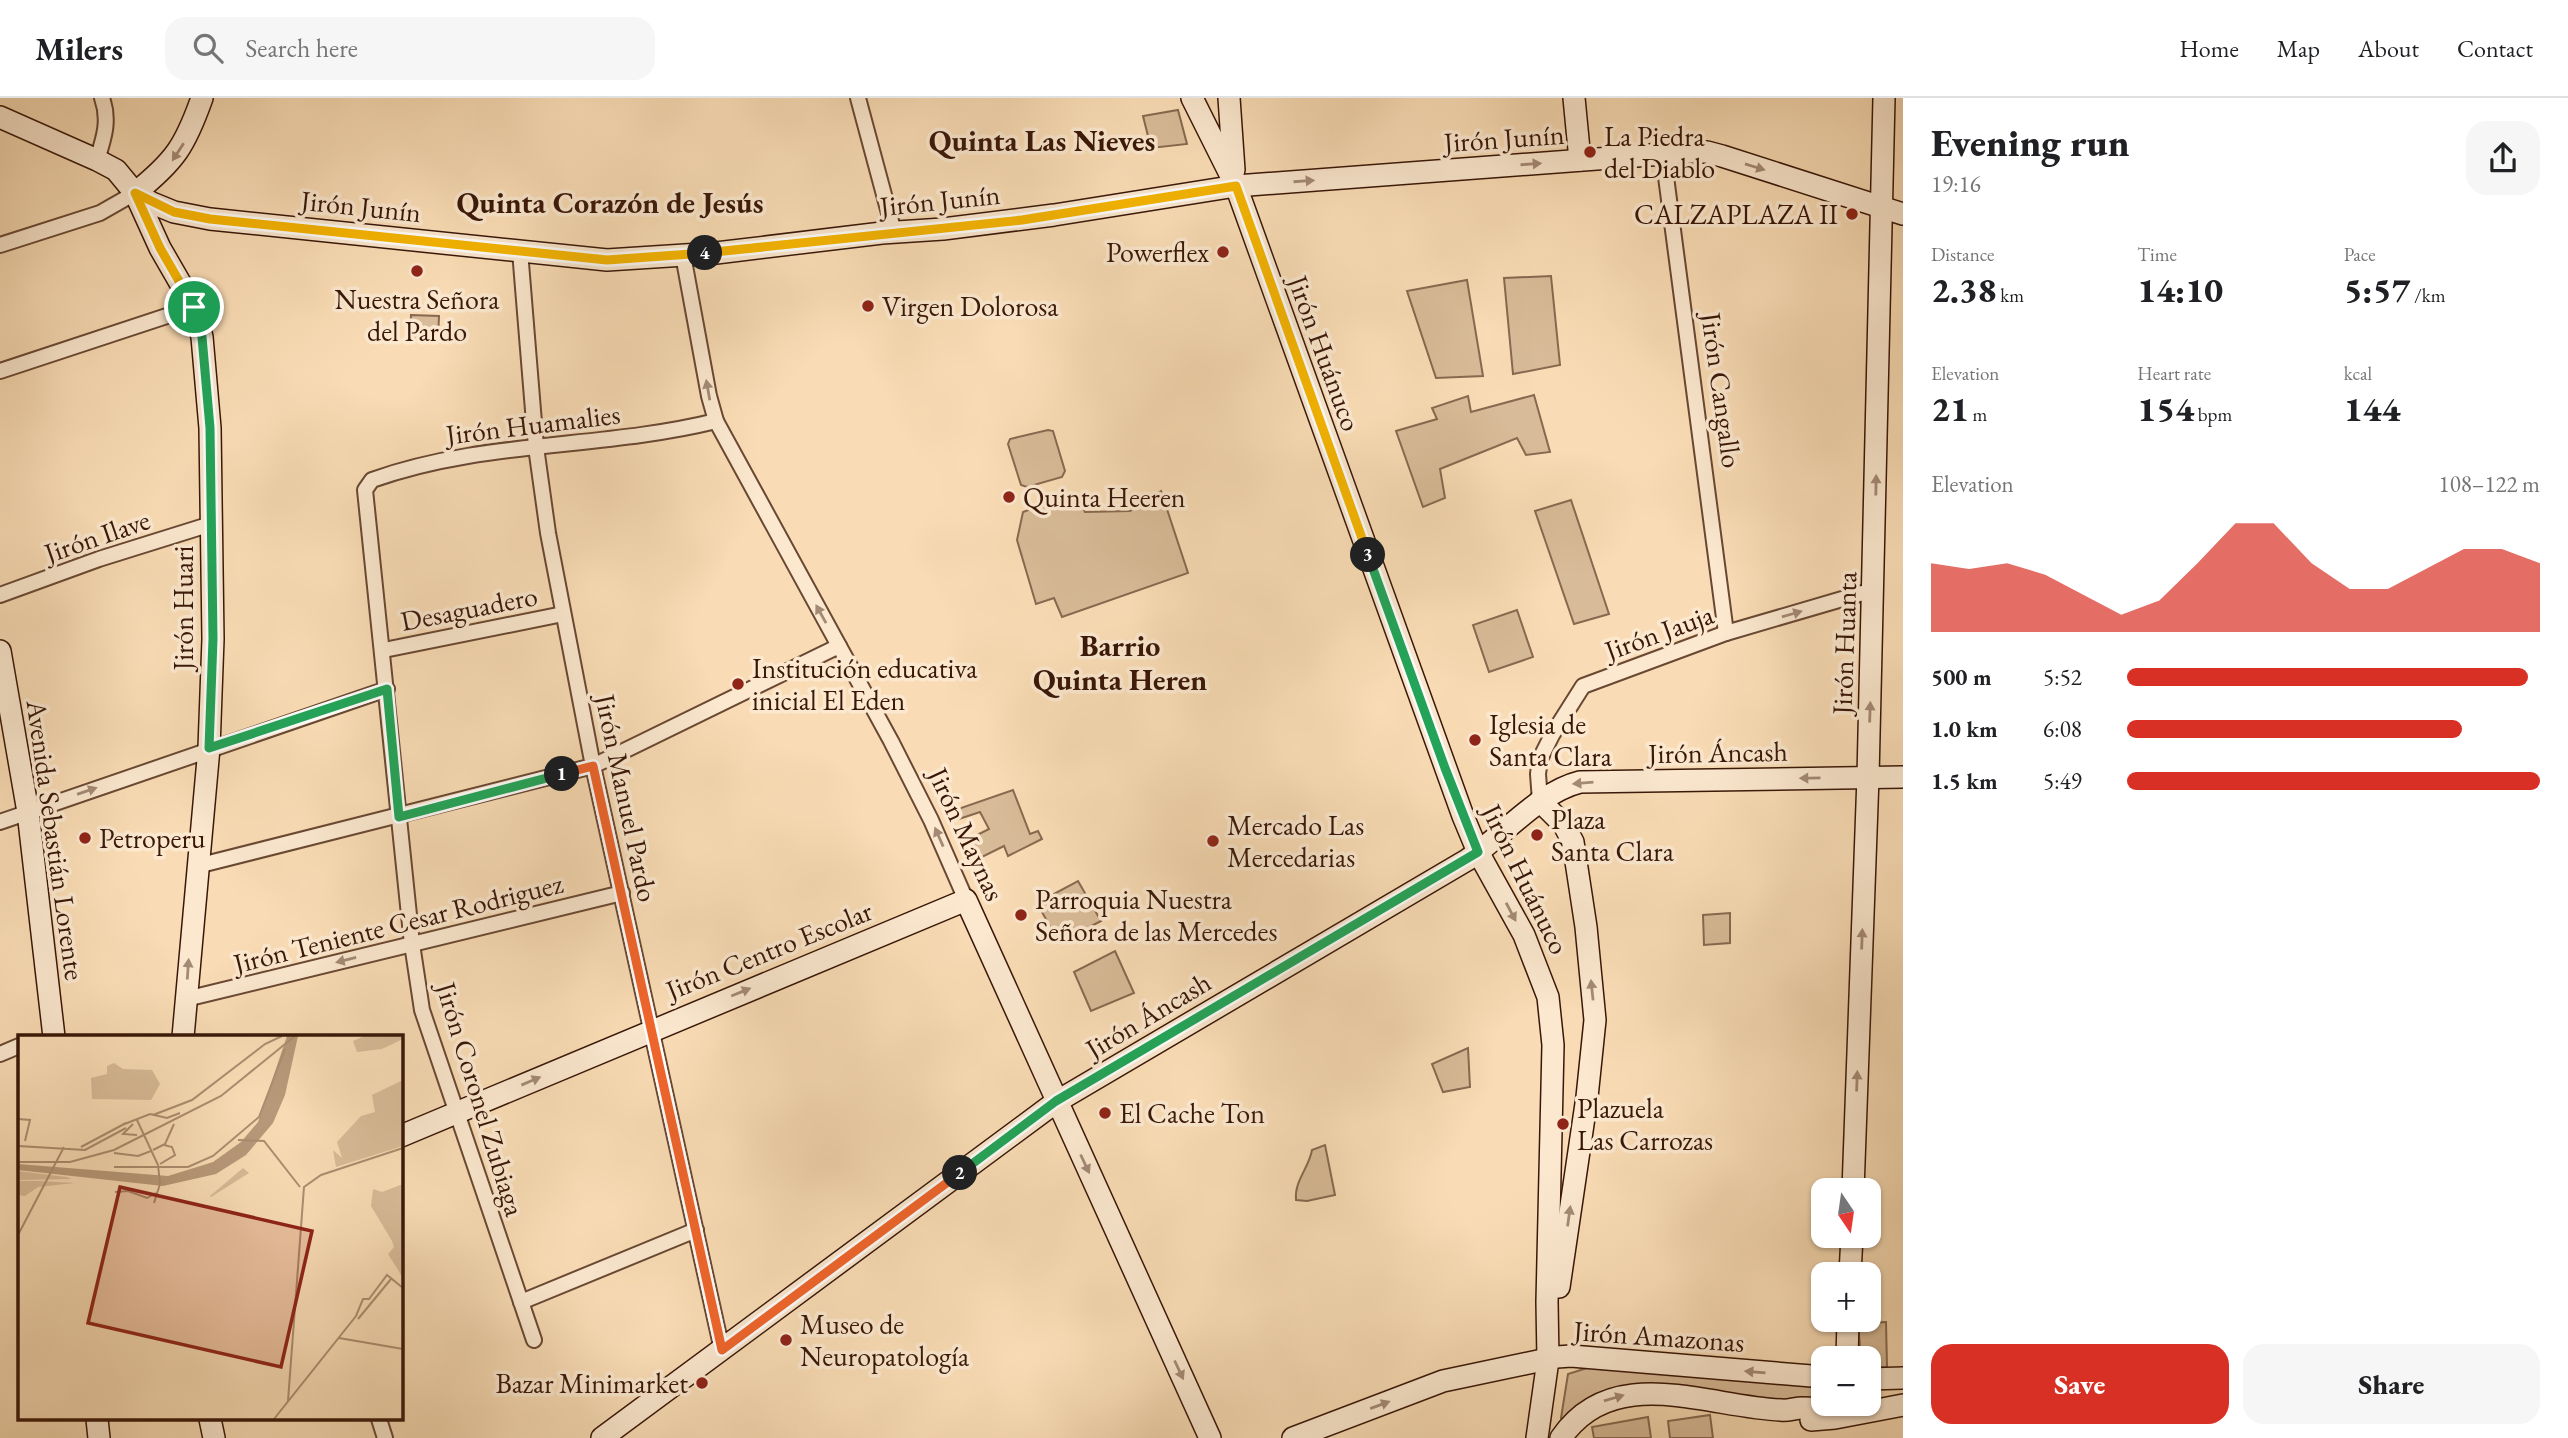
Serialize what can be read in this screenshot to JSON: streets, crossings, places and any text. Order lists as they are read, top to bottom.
{
  "streets": {
    "street": [
      "Jirón Junín",
      "Jirón Huánuco",
      "Jirón Cangallo",
      "Jirón Huamalies",
      "Jirón Ilave",
      "Jirón Huari",
      "Desaguadero",
      "Jirón Jauja",
      "Jirón Huanta",
      "Jirón Áncash",
      "Jirón Manuel Pardo",
      "Jirón Maynas",
      "Avenida Sebastián Lorente",
      "Jirón Teniente Cesar Rodriguez",
      "Jirón Centro Escolar",
      "Jirón Coronel Zubiaga",
      "Jirón Amazonas"
    ]
  },
  "crossings": [
    ["Jirón Junín", "Jirón Huánuco"],
    ["Jirón Junín", "Jirón Cangallo"],
    ["Jirón Junín", "Jirón Huari"],
    ["Jirón Junín", "Jirón Huanta"],
    ["Jirón Junín", "Jirón Manuel Pardo"],
    ["Jirón Junín", "Jirón Maynas"],
    ["Jirón Huánuco", "Jirón Jauja"],
    ["Jirón Huánuco", "Jirón Áncash"],
    ["Jirón Huánuco", "Jirón Amazonas"],
    ["Jirón Cangallo", "Jirón Jauja"],
    ["Jirón Huamalies", "Jirón Manuel Pardo"],
    ["Jirón Huamalies", "Jirón Maynas"],
    ["Jirón Huamalies", "Jirón Coronel Zubiaga"],
    ["Jirón Ilave", "Jirón Huari"],
    ["Jirón Huari", "Jirón Teniente Cesar Rodriguez"],
    ["Desaguadero", "Jirón Manuel Pardo"],
    ["Desaguadero", "Jirón Coronel Zubiaga"],
    ["Jirón Jauja", "Jirón Huanta"],
    ["Jirón Jauja", "Jirón Áncash"],
    ["Jirón Huanta", "Jirón Áncash"],
    ["Jirón Áncash", "Jirón Manuel Pardo"],
    ["Jirón Áncash", "Jirón Maynas"],
    ["Jirón Manuel Pardo", "Jirón Teniente Cesar Rodriguez"],
    ["Jirón Manuel Pardo", "Jirón Centro Escolar"],
    ["Jirón Maynas", "Jirón Centro Escolar"],
    ["Jirón Teniente Cesar Rodriguez", "Jirón Coronel Zubiaga"],
    ["Jirón Centro Escolar", "Jirón Coronel Zubiaga"]
  ],
  "one_way": [
    "Jirón Jauja",
    "Jirón Huanta",
    "Jirón Teniente Cesar Rodriguez",
    "Jirón Centro Escolar"
  ],
  "districts": ["Quinta Las Nieves", "Quinta Corazón de Jesús", "Barrio Quinta Heren"],
  "places": [
    "La Piedra del Diablo",
    "CALZAPLAZA II",
    "Powerflex",
    "Nuestra Señora del Pardo",
    "Virgen Dolorosa",
    "Quinta Heeren",
    "Institución educativa inicial El Eden",
    "Iglesia de Santa Clara",
    "Plaza Santa Clara",
    "Petroperu",
    "Mercado Las Mercedarias",
    "Parroquia Nuestra Señora de las Mercedes",
    "El Cache Ton",
    "Plazuela Las Carrozas",
    "Museo de Neuropatología",
    "Bazar Minimarket"
  ],
  "north": "bottom",
  "page": {
    "header": "Milers",
    "search": "Search here",
    "nav": [
      "Home",
      "Map",
      "About",
      "Contact"
    ],
    "heading": ["Evening run", "19:16"],
    "stats": [
      ["Distance", "2.38 km"],
      ["Time", "14:10"],
      ["Pace", "5:57 /km"],
      ["Elevation", "21 m"],
      ["Heart rate", "154 bpm"],
      ["kcal", "144"]
    ],
    "pins": [
      "4",
      "3",
      "1",
      "2"
    ],
    "chart": ["Elevation", "108–122 m"],
    "list": [
      {
        "name": "500 m",
        "note": "5:52"
      },
      {
        "name": "1.0 km",
        "note": "6:08"
      },
      {
        "name": "1.5 km",
        "note": "5:49"
      }
    ],
    "map_buttons": ["+", "−"],
    "buttons": ["Save", "Share"]
  }
}
